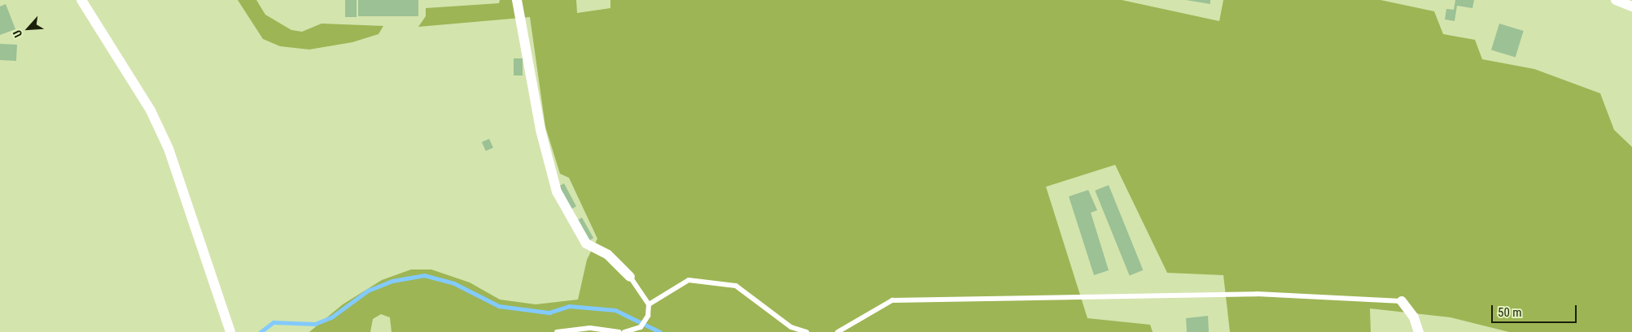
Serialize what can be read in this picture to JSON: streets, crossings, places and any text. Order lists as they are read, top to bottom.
{
  "scale_bar": "50 m",
  "north": "bottom left"
}
